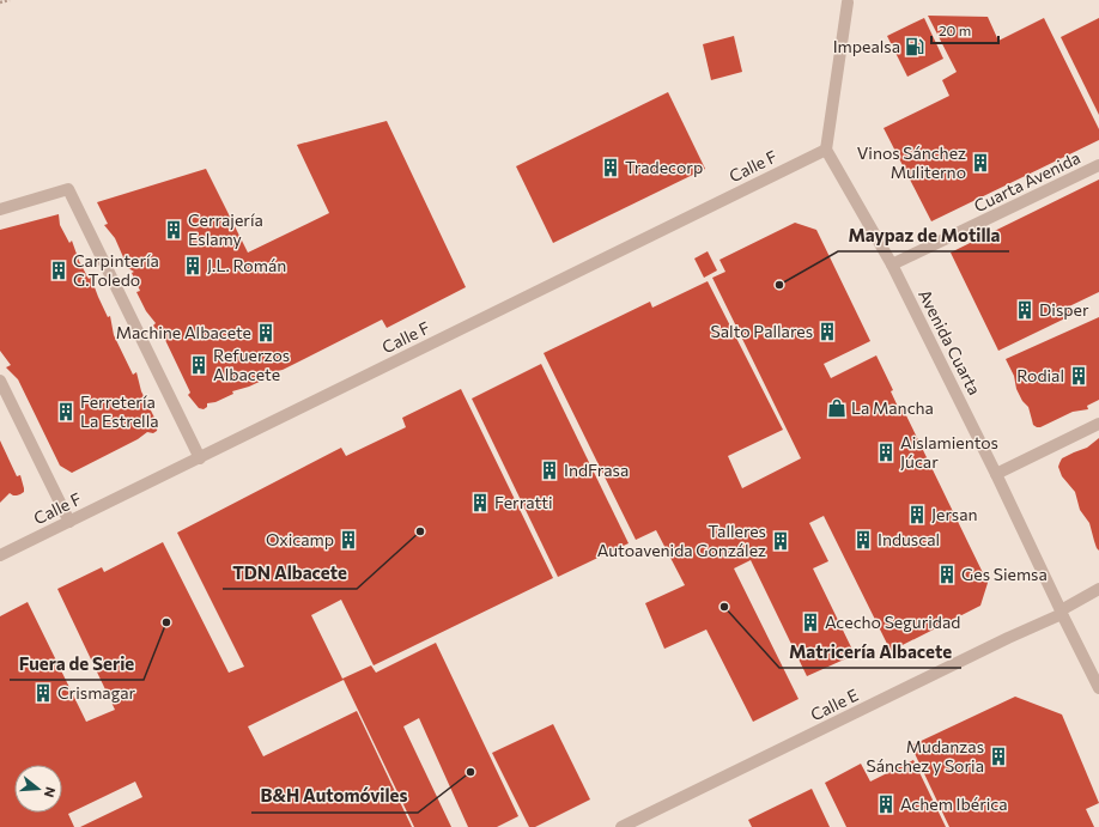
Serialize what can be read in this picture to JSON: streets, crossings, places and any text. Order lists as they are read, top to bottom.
{
  "streets": {
    "street": [
      "Calle F",
      "Cuarta Avenida",
      "Avenida Cuarta",
      "Calle E"
    ]
  },
  "crossings": [
    ["Calle F", "Avenida Cuarta"],
    ["Cuarta Avenida", "Avenida Cuarta"],
    ["Avenida Cuarta", "Calle E"]
  ],
  "places": {
    "fuel station": ["Impealsa"],
    "building": [
      "Vinos Sánchez Muliterno",
      "Tradecorp",
      "Cerrajería Eslamy",
      "J.L. Román",
      "Carpintería G.Toledo",
      "Disper",
      "Salto Pallares",
      "Machine Albacete",
      "Refuerzos Albacete",
      "Rodial",
      "Ferretería La Estrella",
      "Aislamientos Júcar",
      "IndFrasa",
      "Ferratti",
      "Jersan",
      "Oxicamp",
      "Induscal",
      "Talleres Autoavenida González",
      "Ges Siemsa",
      "Acecho Seguridad",
      "Crismagar",
      "Mudanzas Sánchez y Soria",
      "Achem Ibérica"
    ],
    "other": [
      "Maypaz de Motilla",
      "TDN Albacete",
      "Matricería Albacete",
      "Fuera de Serie",
      "B&H Automóviles"
    ],
    "shop": ["La Mancha"]
  },
  "scale_bar": "20 m",
  "north": "right"
}
